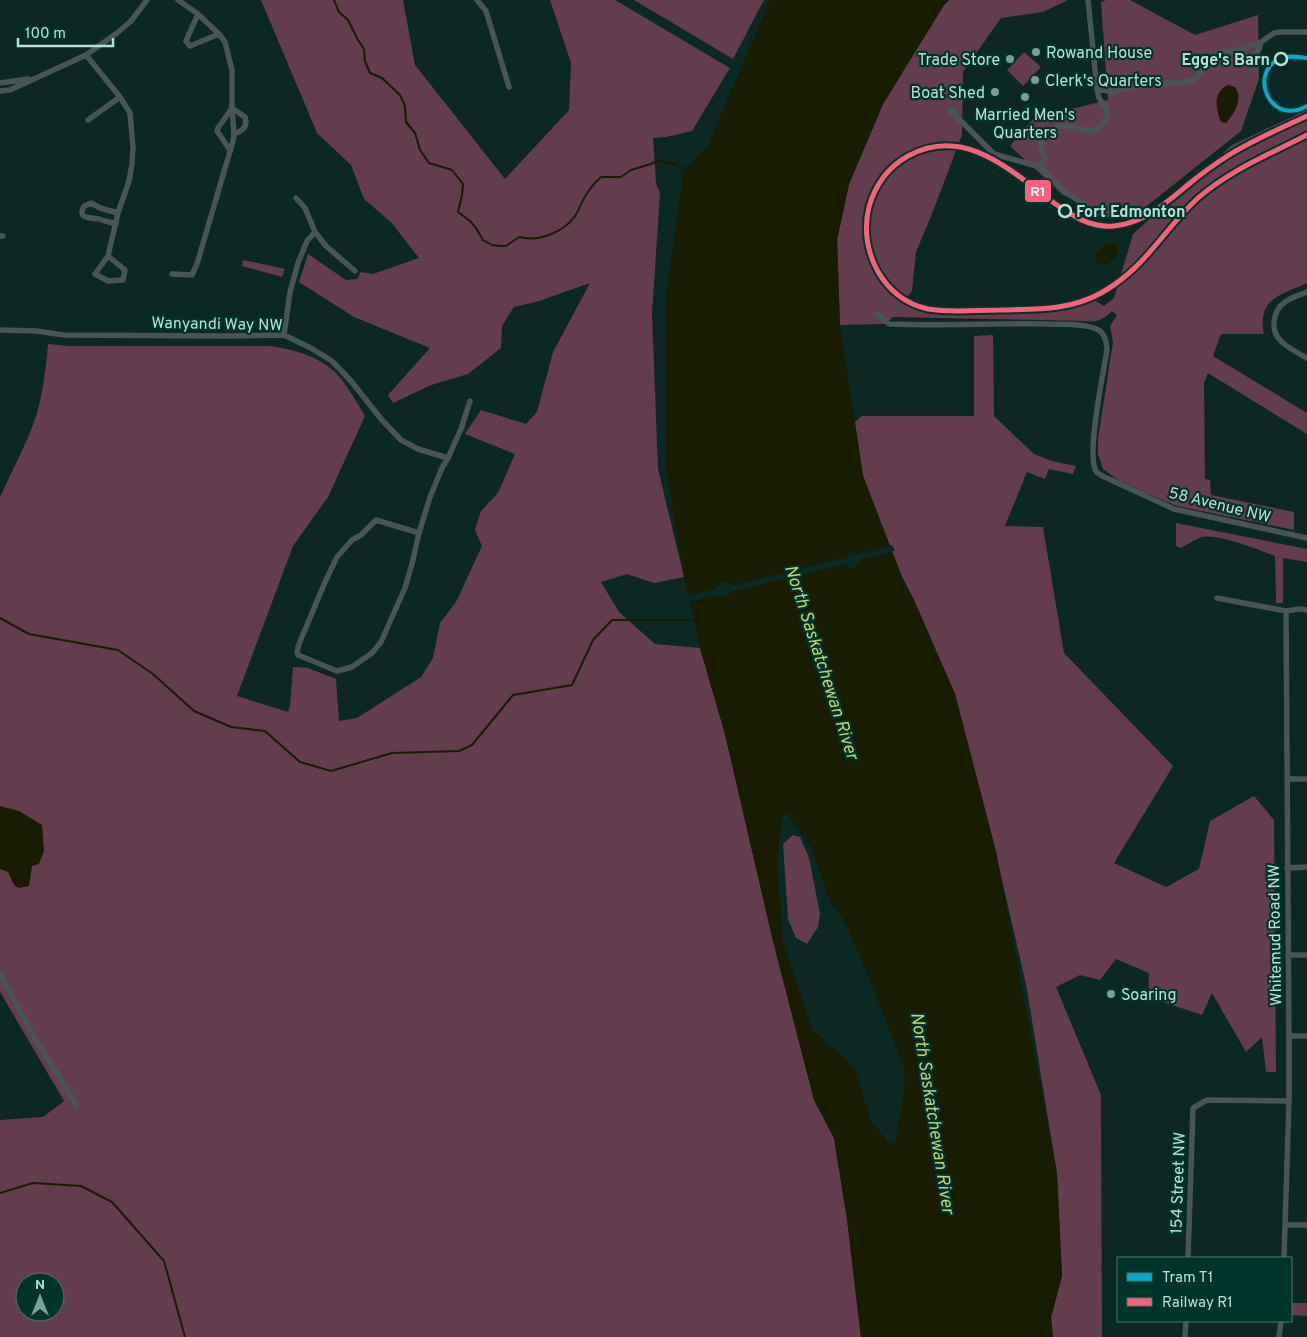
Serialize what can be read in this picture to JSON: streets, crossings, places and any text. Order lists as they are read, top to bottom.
{
  "streets": {
    "street": [
      "Wanyandi Way NW",
      "58 Avenue NW",
      "Whitemud Road NW",
      "154 Street NW"
    ]
  },
  "crossings": [
    ["Whitemud Road NW", "154 Street NW"]
  ],
  "water": ["North Saskatchewan River"],
  "places": [
    "Rowand House",
    "Trade Store",
    "Egge's Barn",
    "Clerk's Quarters",
    "Boat Shed",
    "Married Men's Quarters",
    "Fort Edmonton",
    "Soaring"
  ],
  "lines": ["tram line T1", "rail line R1"],
  "legend": ["Tram T1", "Railway R1"],
  "scale_bar": "100 m",
  "north": "top"
}
